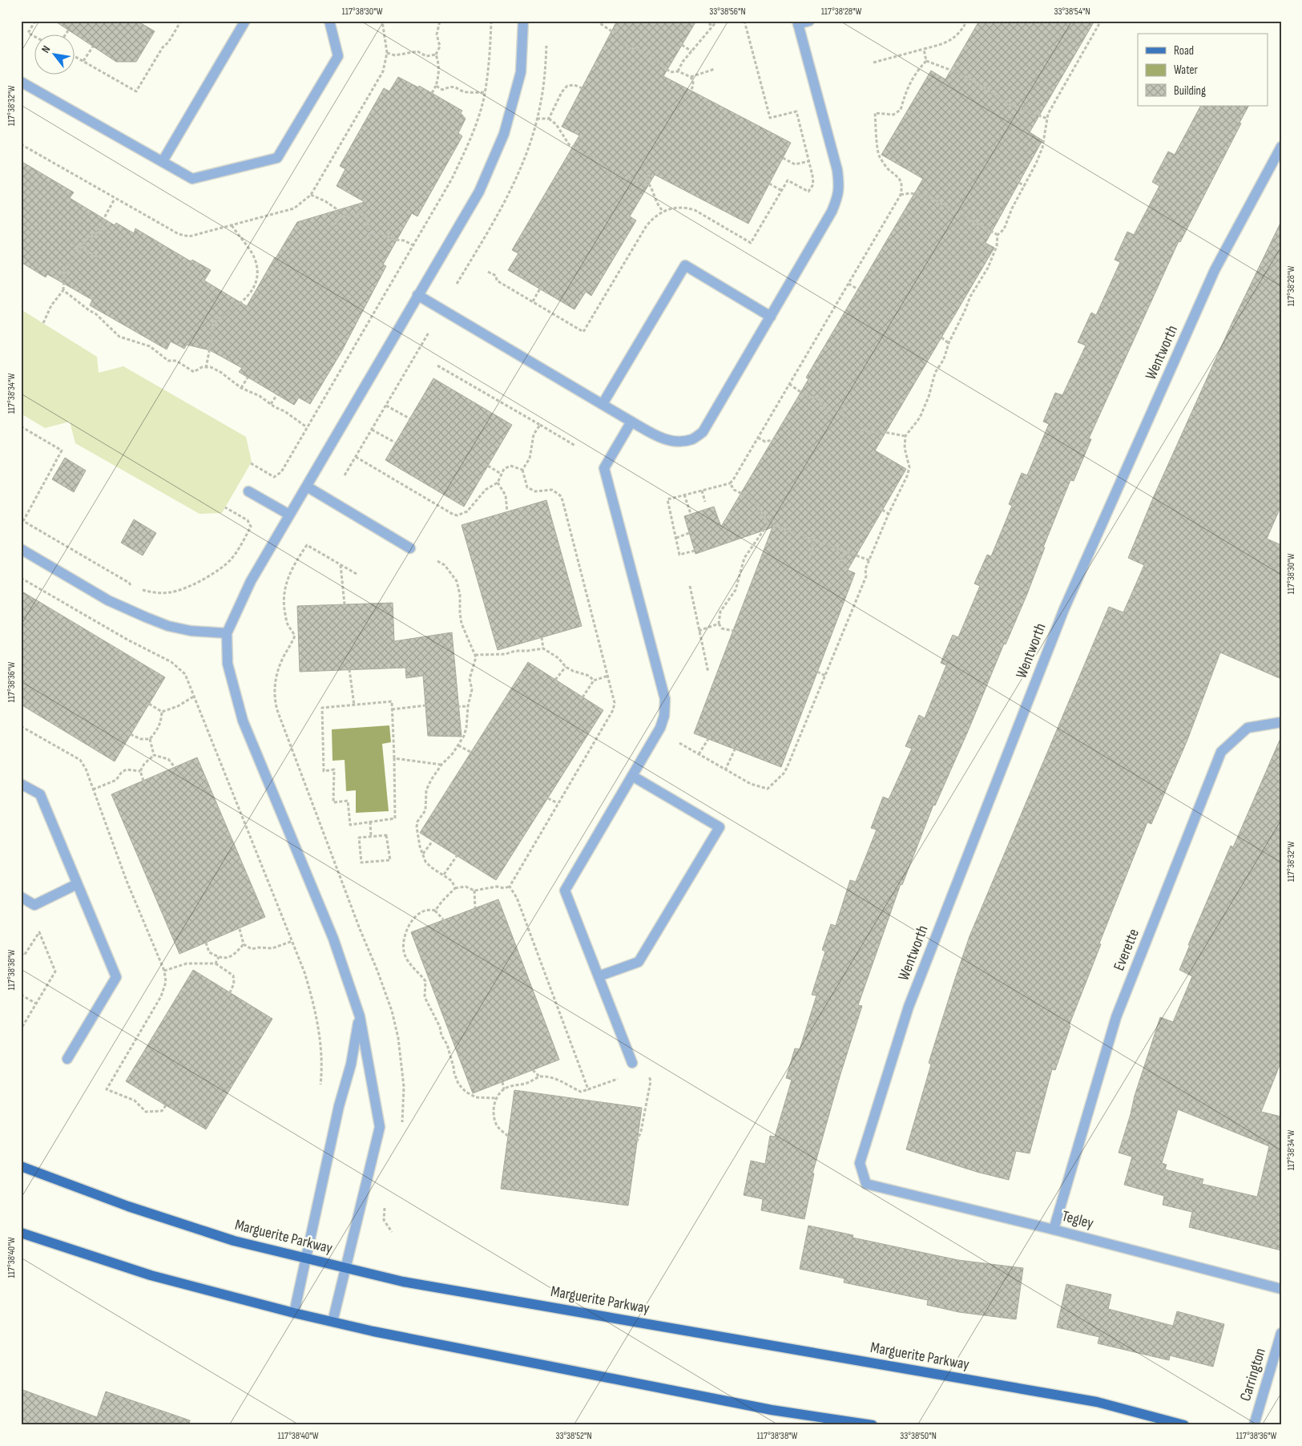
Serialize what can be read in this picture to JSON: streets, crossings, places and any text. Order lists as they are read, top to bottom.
{
  "streets": {
    "main road": ["Marguerite Parkway"],
    "street": [
      "Wentworth",
      "Everette",
      "Tegley",
      "Carrington"
    ]
  },
  "crossings": [
    ["Wentworth", "Tegley"],
    ["Everette", "Tegley"]
  ],
  "legend": ["Road", "Water", "Building"],
  "north": "top left",
  "coordinates": [
    "117°38'30\"W",
    "33°38'56\"N",
    "117°38'28\"W",
    "33°38'54\"N",
    "117°38'32\"W",
    "117°38'34\"W",
    "117°38'36\"W",
    "117°38'38\"W",
    "117°38'40\"W",
    "33°38'52\"N",
    "33°38'50\"N"
  ]
}
